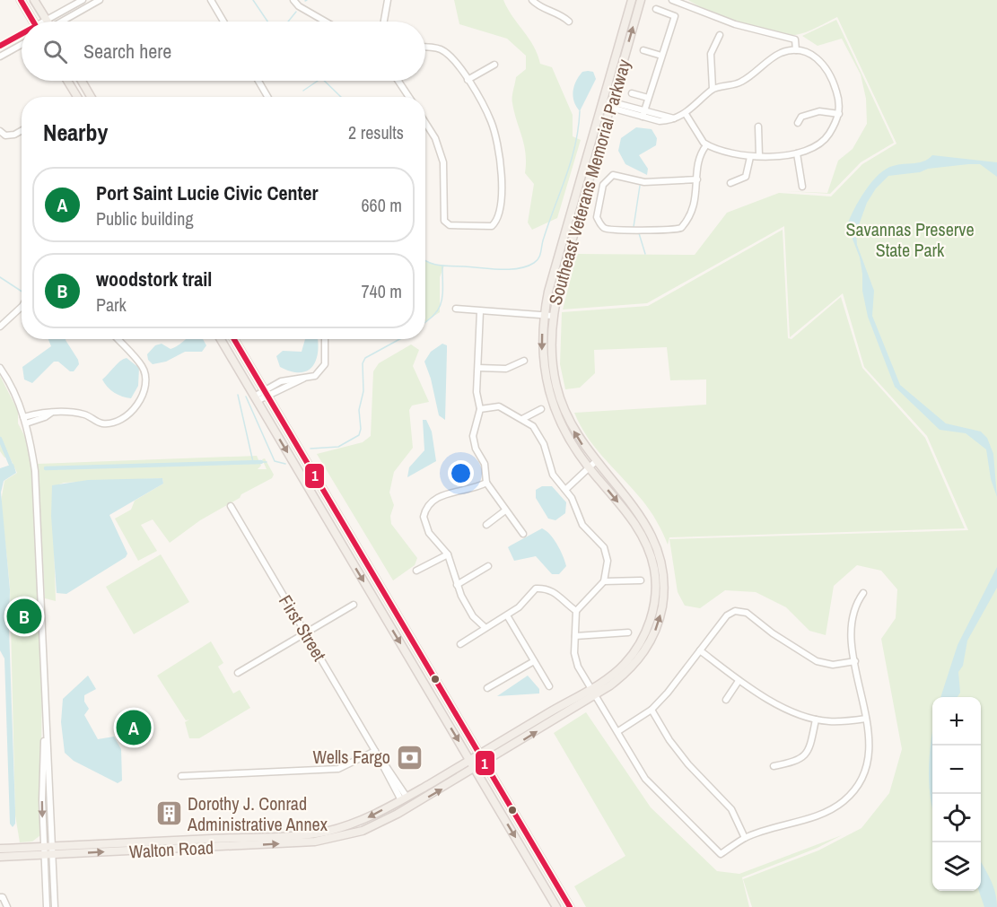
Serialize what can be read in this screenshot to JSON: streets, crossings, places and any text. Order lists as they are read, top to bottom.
{
  "streets": {
    "main road": ["Southeast Veterans Memorial Parkway", "Walton Road"],
    "street": ["First Street"]
  },
  "crossings": [
    ["Southeast Veterans Memorial Parkway", "Walton Road"],
    ["First Street", "Walton Road"]
  ],
  "parks": ["Savannas Preserve State Park"],
  "places": {
    "bank": ["Wells Fargo"],
    "building": ["Dorothy J. Conrad Administrative Annex"]
  },
  "lines": ["transit line 1"],
  "page": {
    "search": "Search here",
    "heading": ["Nearby", "2 results"],
    "list": [
      {
        "mark": "A",
        "name": "Port Saint Lucie Civic Center",
        "note": "Public building",
        "value": "660 m"
      },
      {
        "mark": "B",
        "name": "woodstork trail",
        "note": "Park",
        "value": "740 m"
      }
    ],
    "pins": ["B", "A"],
    "map_buttons": ["+", "−"]
  }
}
